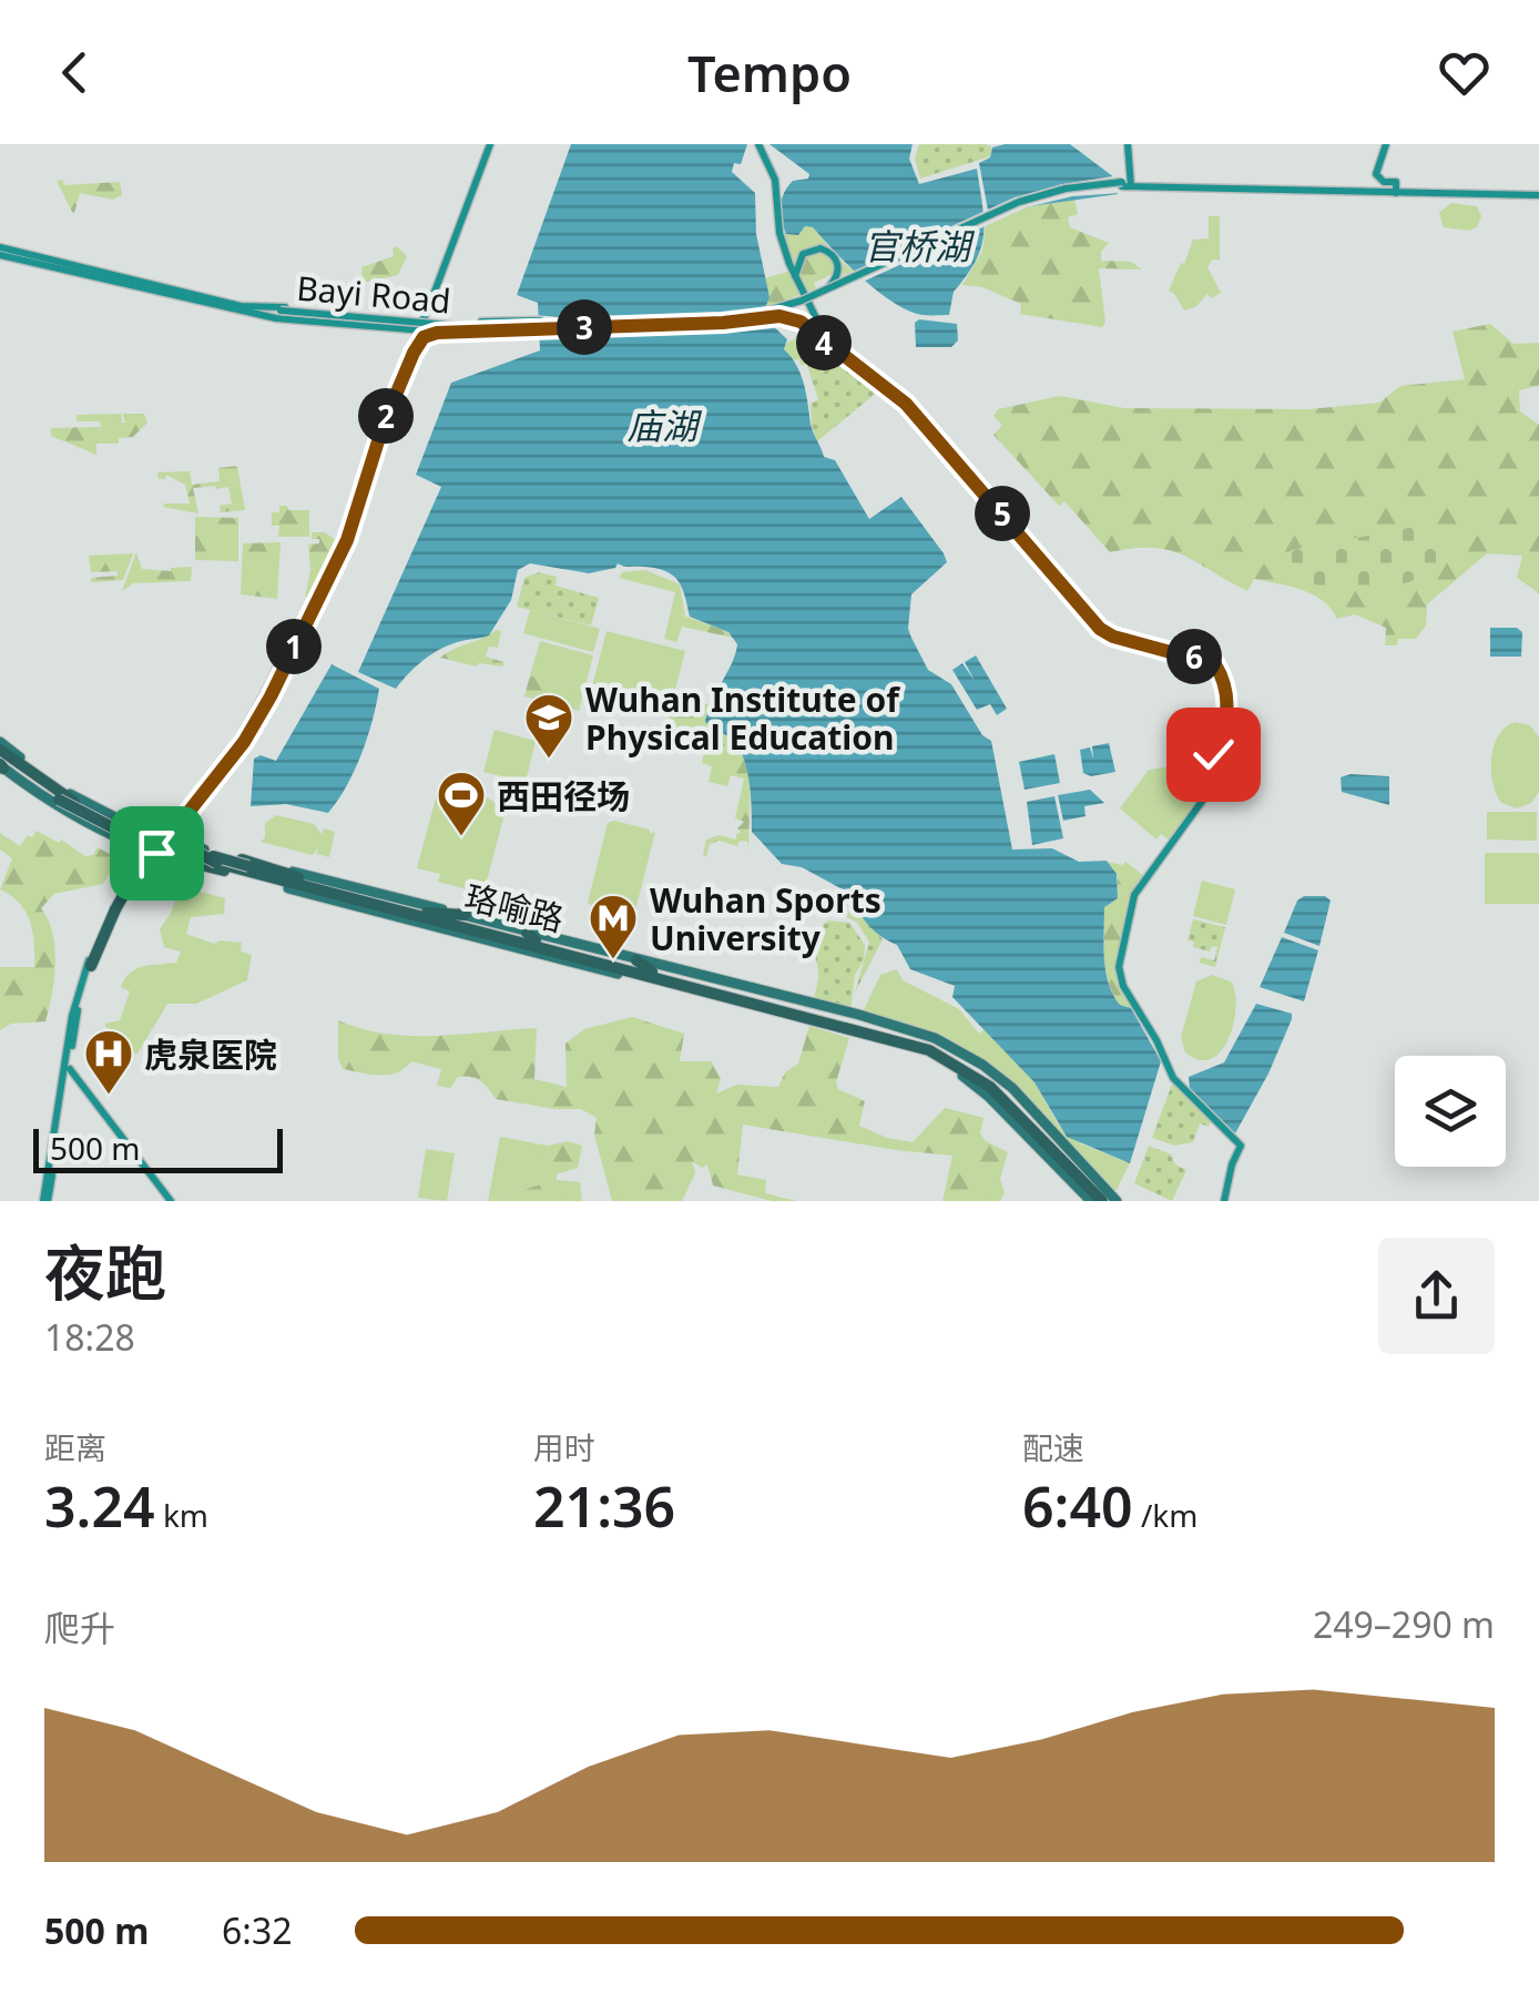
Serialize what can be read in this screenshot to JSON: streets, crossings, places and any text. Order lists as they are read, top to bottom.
{
  "streets": {
    "highway": ["珞喻路"],
    "main road": ["Bayi Road"]
  },
  "water": ["官桥湖", "庙湖"],
  "places": {
    "school or university": ["Wuhan Institute of Physical Education"],
    "sports": ["西田径场"],
    "metro station": ["Wuhan Sports University"],
    "hospital": ["虎泉医院"]
  },
  "scale_bar": "500 m",
  "page": {
    "header": "Tempo",
    "pins": [
      "3",
      "4",
      "2",
      "5",
      "1",
      "6"
    ],
    "scale": "500 m",
    "heading": ["夜跑", "18:28"],
    "stats": [
      ["距离", "3.24 km"],
      ["用时", "21:36"],
      ["配速", "6:40 /km"]
    ],
    "chart": ["爬升", "249–290 m"],
    "list": [
      {
        "name": "500 m",
        "note": "6:32"
      }
    ]
  }
}
